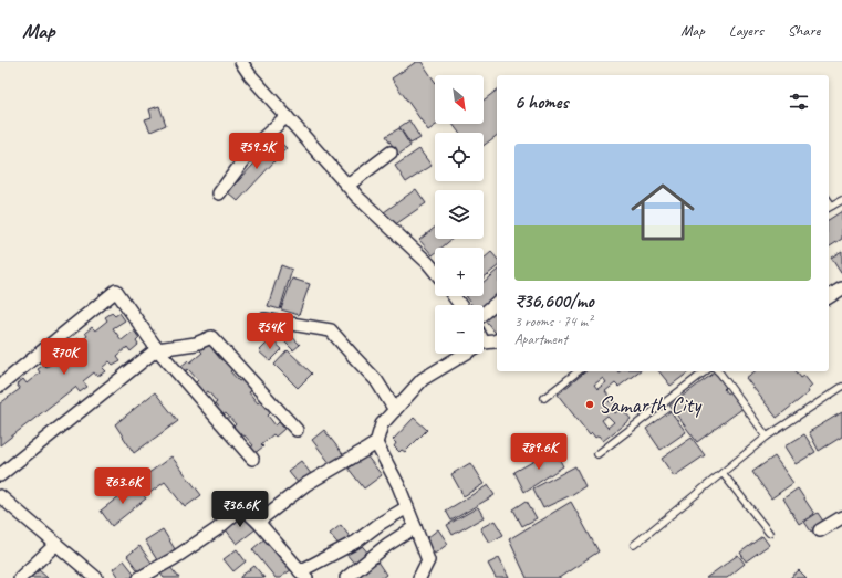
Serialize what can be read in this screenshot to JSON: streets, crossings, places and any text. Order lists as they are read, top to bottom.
{
  "places": ["Samarth City"],
  "north": "bottom right",
  "page": {
    "header": "Map",
    "nav": ["Map", "Layers", "Share"],
    "map_buttons": ["+", "−"],
    "heading": "6 homes",
    "list": [
      {
        "name": "₹36,600/mo",
        "note": "3 rooms · 74 m² · Apartment"
      }
    ],
    "price": [
      "₹59.5K",
      "₹54K",
      "₹70K",
      "₹89.6K",
      "₹63.6K",
      "₹36.6K"
    ]
  }
}
